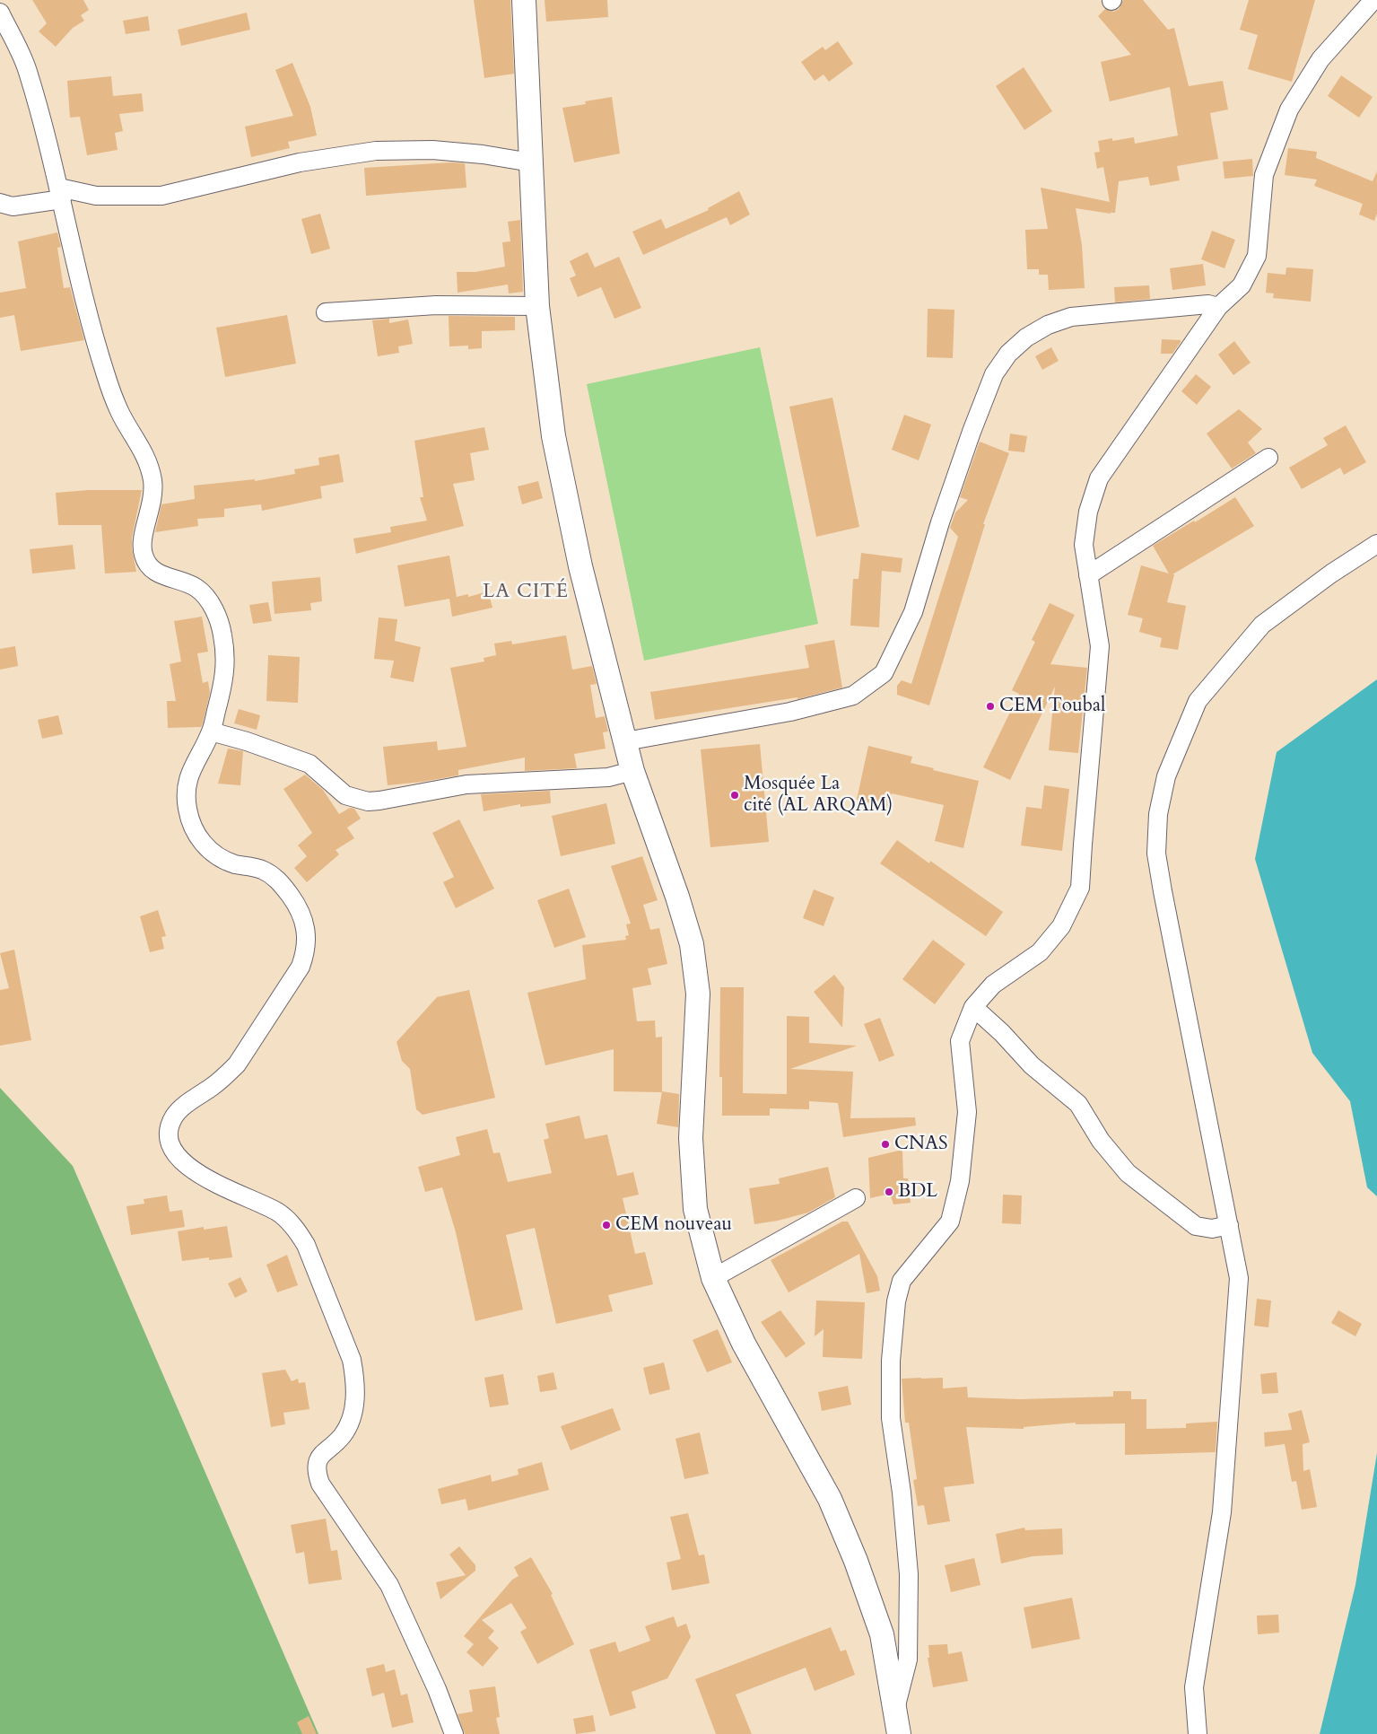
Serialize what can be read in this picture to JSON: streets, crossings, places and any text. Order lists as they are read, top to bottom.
{
  "districts": ["LA CITÉ"],
  "places": [
    "CEM Toubal",
    "Mosquée La cité (AL ARQAM)",
    "CNAS",
    "BDL",
    "CEM nouveau"
  ]
}
